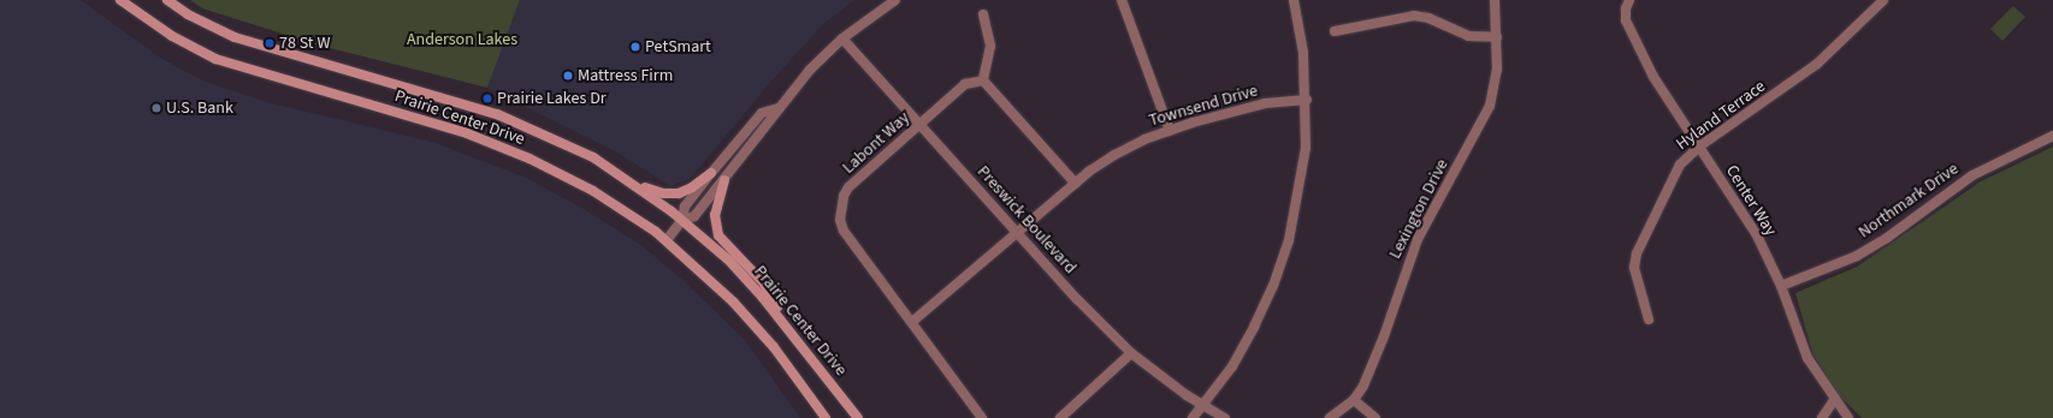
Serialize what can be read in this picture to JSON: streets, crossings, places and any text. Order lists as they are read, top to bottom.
{
  "streets": {
    "main road": ["Prairie Center Drive"],
    "street": [
      "Townsend Drive",
      "Hyland Terrace",
      "Labont Way",
      "Center Way",
      "Northmark Drive",
      "Lexington Drive",
      "Preswick Boulevard"
    ]
  },
  "crossings": [
    ["Townsend Drive", "Labont Way"],
    ["Townsend Drive", "Preswick Boulevard"],
    ["Hyland Terrace", "Center Way"],
    ["Labont Way", "Preswick Boulevard"],
    ["Center Way", "Northmark Drive"]
  ],
  "parks": ["Anderson Lakes"],
  "places": [
    "78 St W",
    "PetSmart",
    "Mattress Firm",
    "Prairie Lakes Dr",
    "U.S. Bank"
  ]
}
